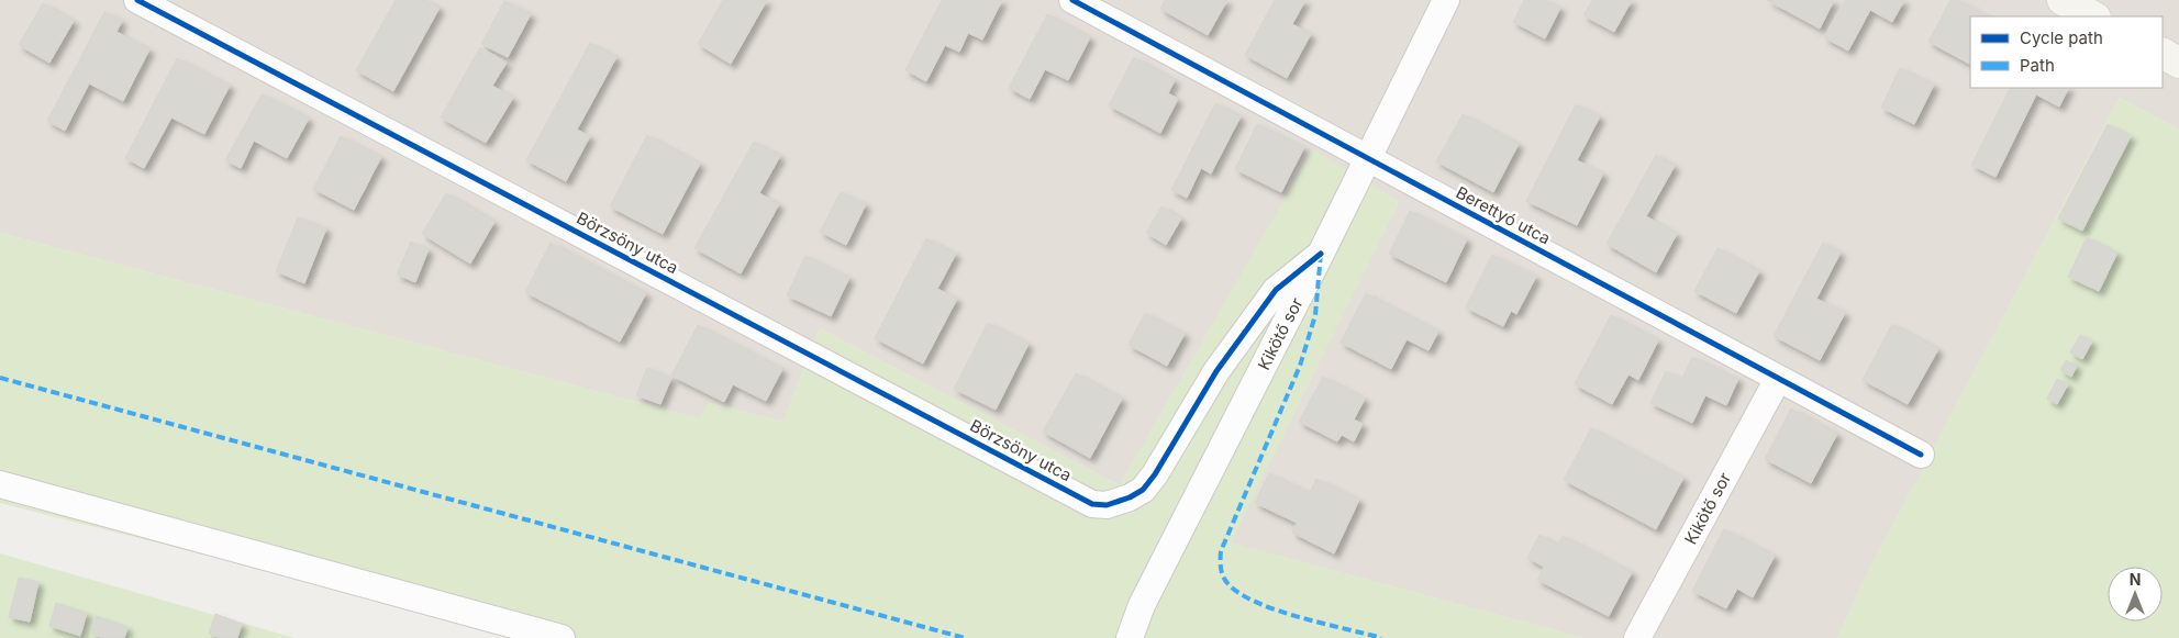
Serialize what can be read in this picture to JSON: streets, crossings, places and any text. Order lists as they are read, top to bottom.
{
  "streets": {
    "street": ["Berettyó utca", "Börzsöny utca", "Kikötő sor"]
  },
  "crossings": [
    ["Berettyó utca", "Kikötő sor"],
    ["Börzsöny utca", "Kikötő sor"]
  ],
  "legend": ["Cycle path", "Path"],
  "north": "top"
}
